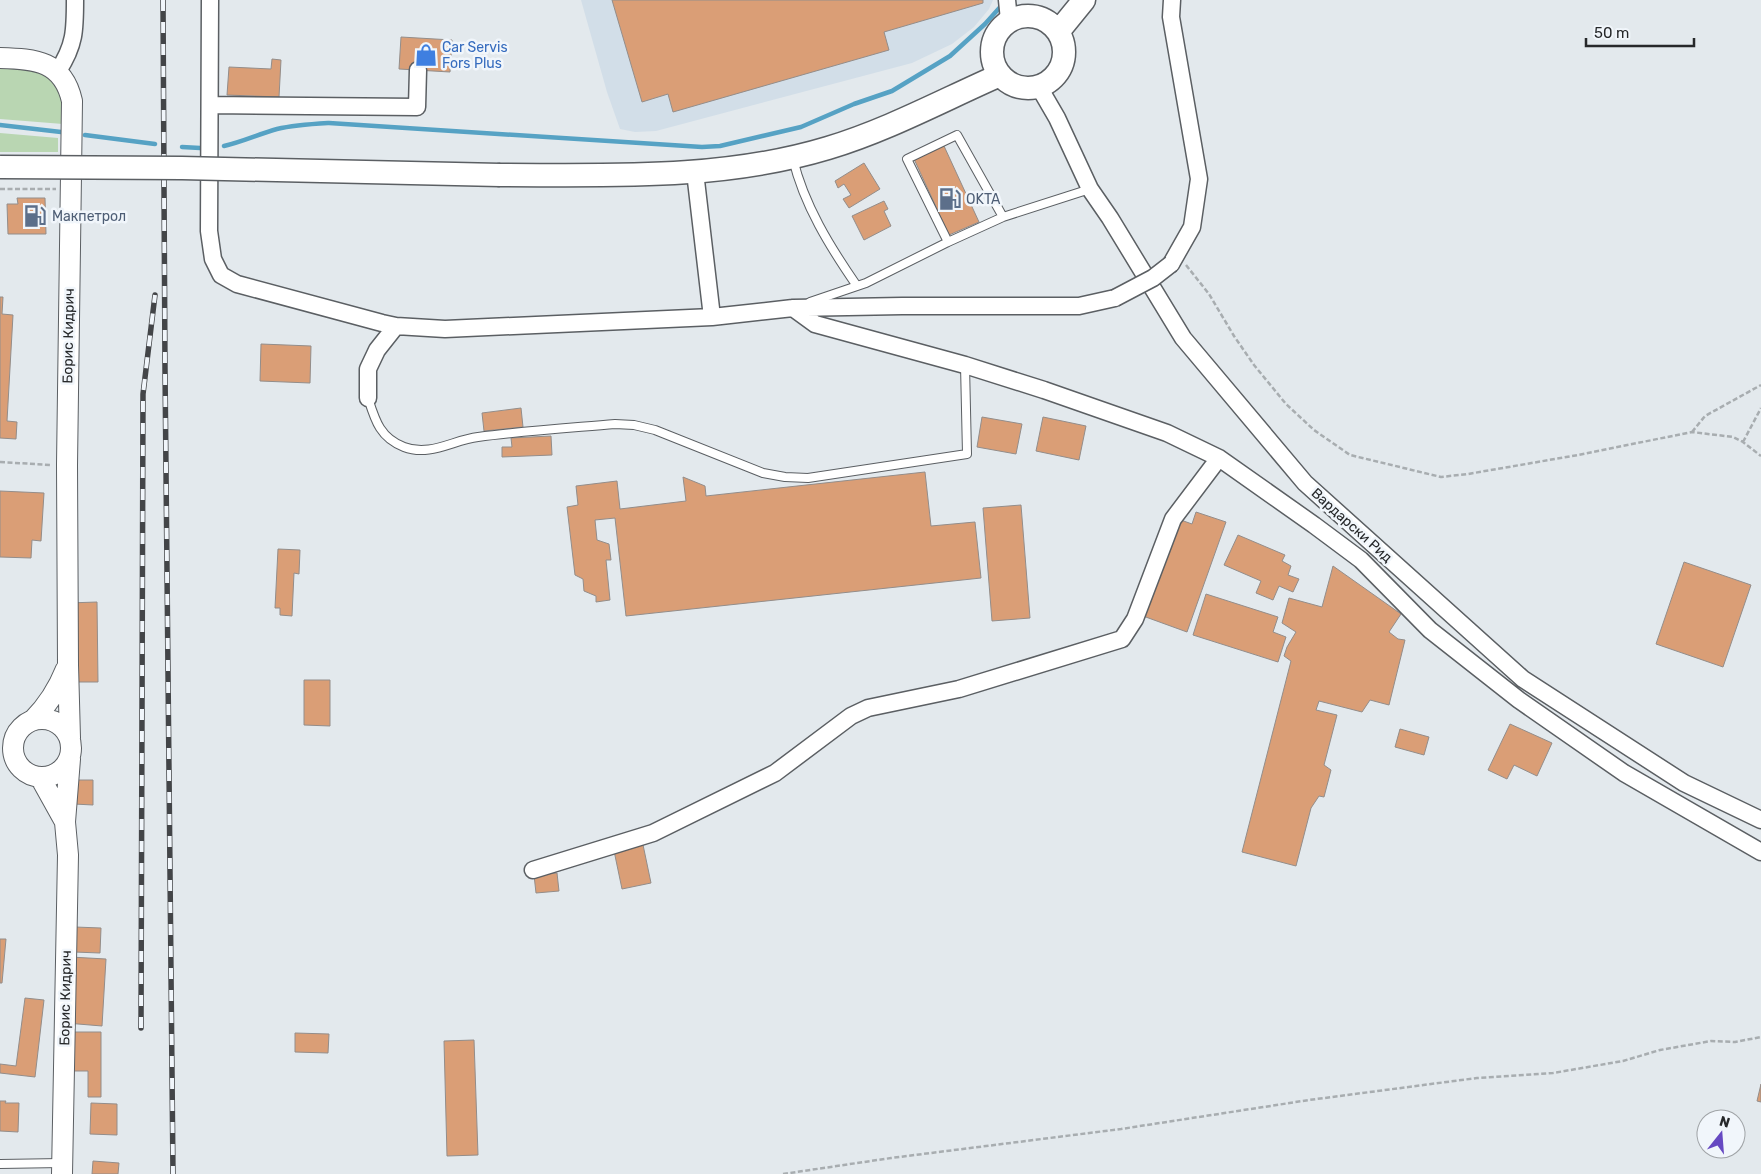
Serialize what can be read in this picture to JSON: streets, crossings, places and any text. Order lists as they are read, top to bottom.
{
  "streets": {
    "street": ["Борис Кидрич", "Вардарски Рид"]
  },
  "places": {
    "shop": ["Car Servis Fors Plus"],
    "fuel station": ["OKTA", "Макпетрол"]
  },
  "scale_bar": "50 m",
  "north": "top"
}
